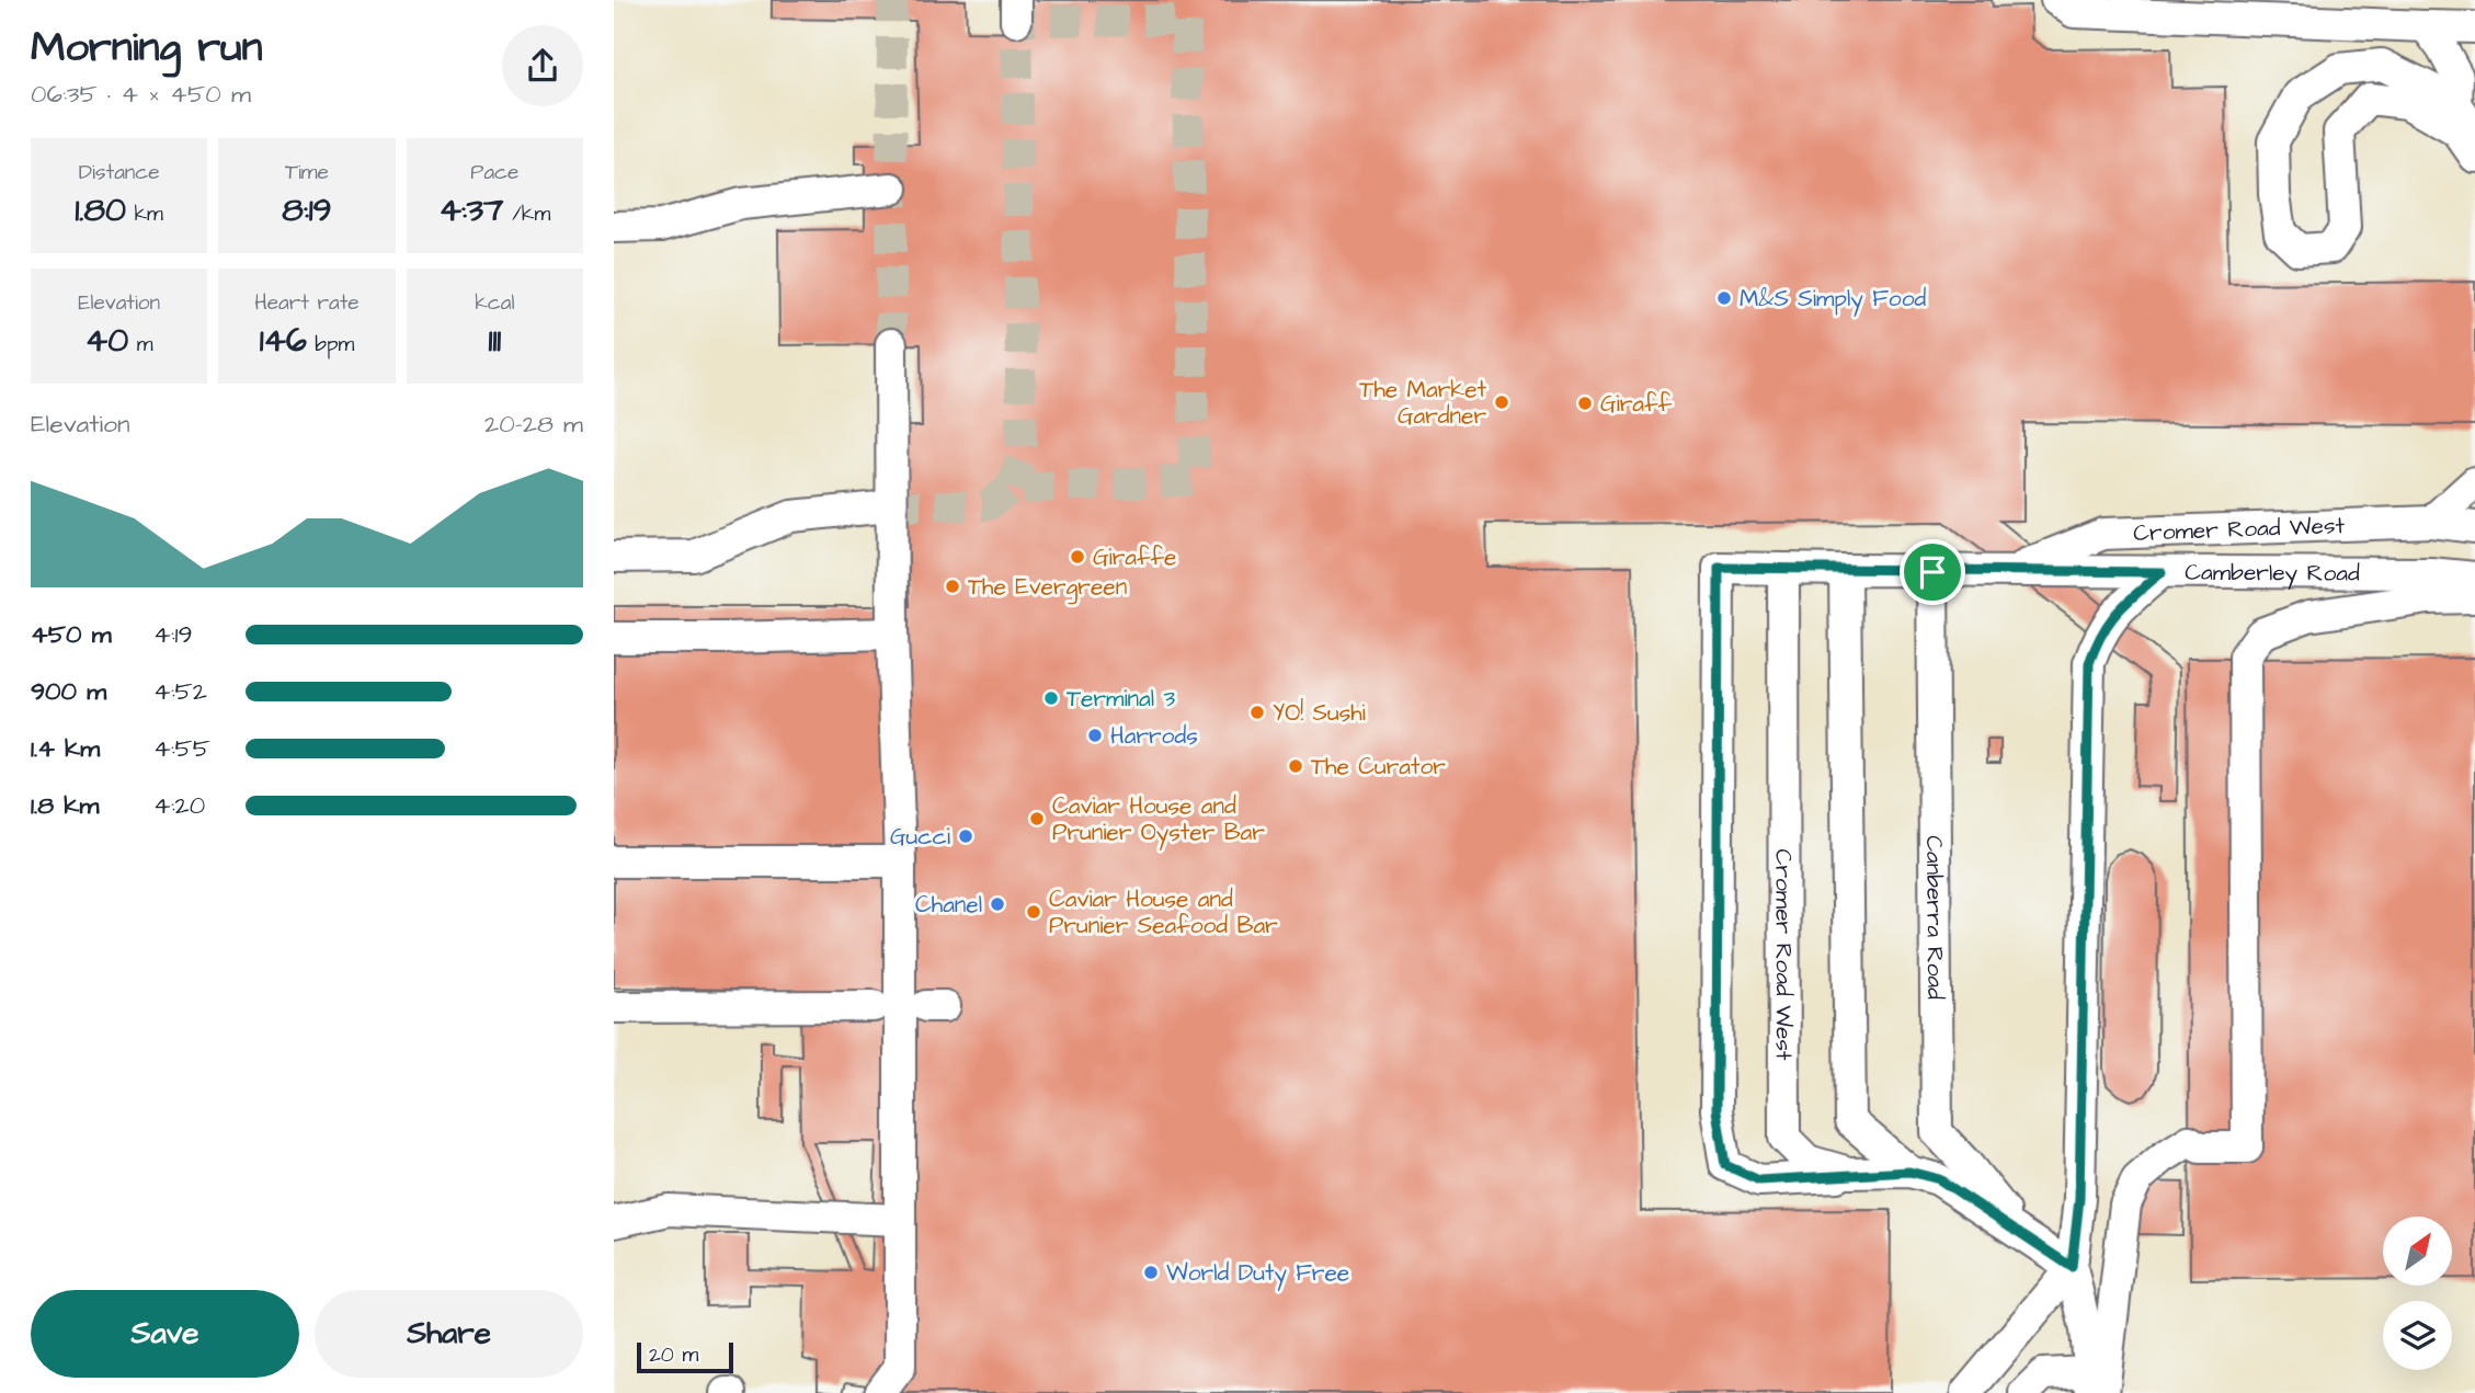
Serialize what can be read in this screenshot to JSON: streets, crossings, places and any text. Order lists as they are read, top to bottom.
{
  "streets": {
    "street": ["Cromer Road West", "Camberley Road", "Canberra Road"]
  },
  "crossings": [
    ["Cromer Road West", "Camberley Road"],
    ["Cromer Road West", "Canberra Road"],
    ["Camberley Road", "Canberra Road"]
  ],
  "places": [
    "M&S Simply Food",
    "The Market Gardner",
    "Giraff",
    "Giraffe",
    "The Evergreen",
    "Terminal 3",
    "YO! Sushi",
    "Harrods",
    "The Curator",
    "Caviar House and Prunier Oyster Bar",
    "Gucci",
    "Chanel",
    "Caviar House and Prunier Seafood Bar",
    "World Duty Free"
  ],
  "scale_bar": "20 m",
  "north": "top right",
  "page": {
    "heading": ["Morning run", "06:35 · 4 × 450 m"],
    "stats": [
      ["Distance", "1.80 km"],
      ["Time", "8:19"],
      ["Pace", "4:37 /km"],
      ["Elevation", "40 m"],
      ["Heart rate", "146 bpm"],
      ["kcal", "111"]
    ],
    "chart": ["Elevation", "20–28 m"],
    "list": [
      {
        "name": "450 m",
        "note": "4:19"
      },
      {
        "name": "900 m",
        "note": "4:52"
      },
      {
        "name": "1.4 km",
        "note": "4:55"
      },
      {
        "name": "1.8 km",
        "note": "4:20"
      }
    ],
    "buttons": ["Save", "Share"],
    "scale": "20 m"
  }
}
